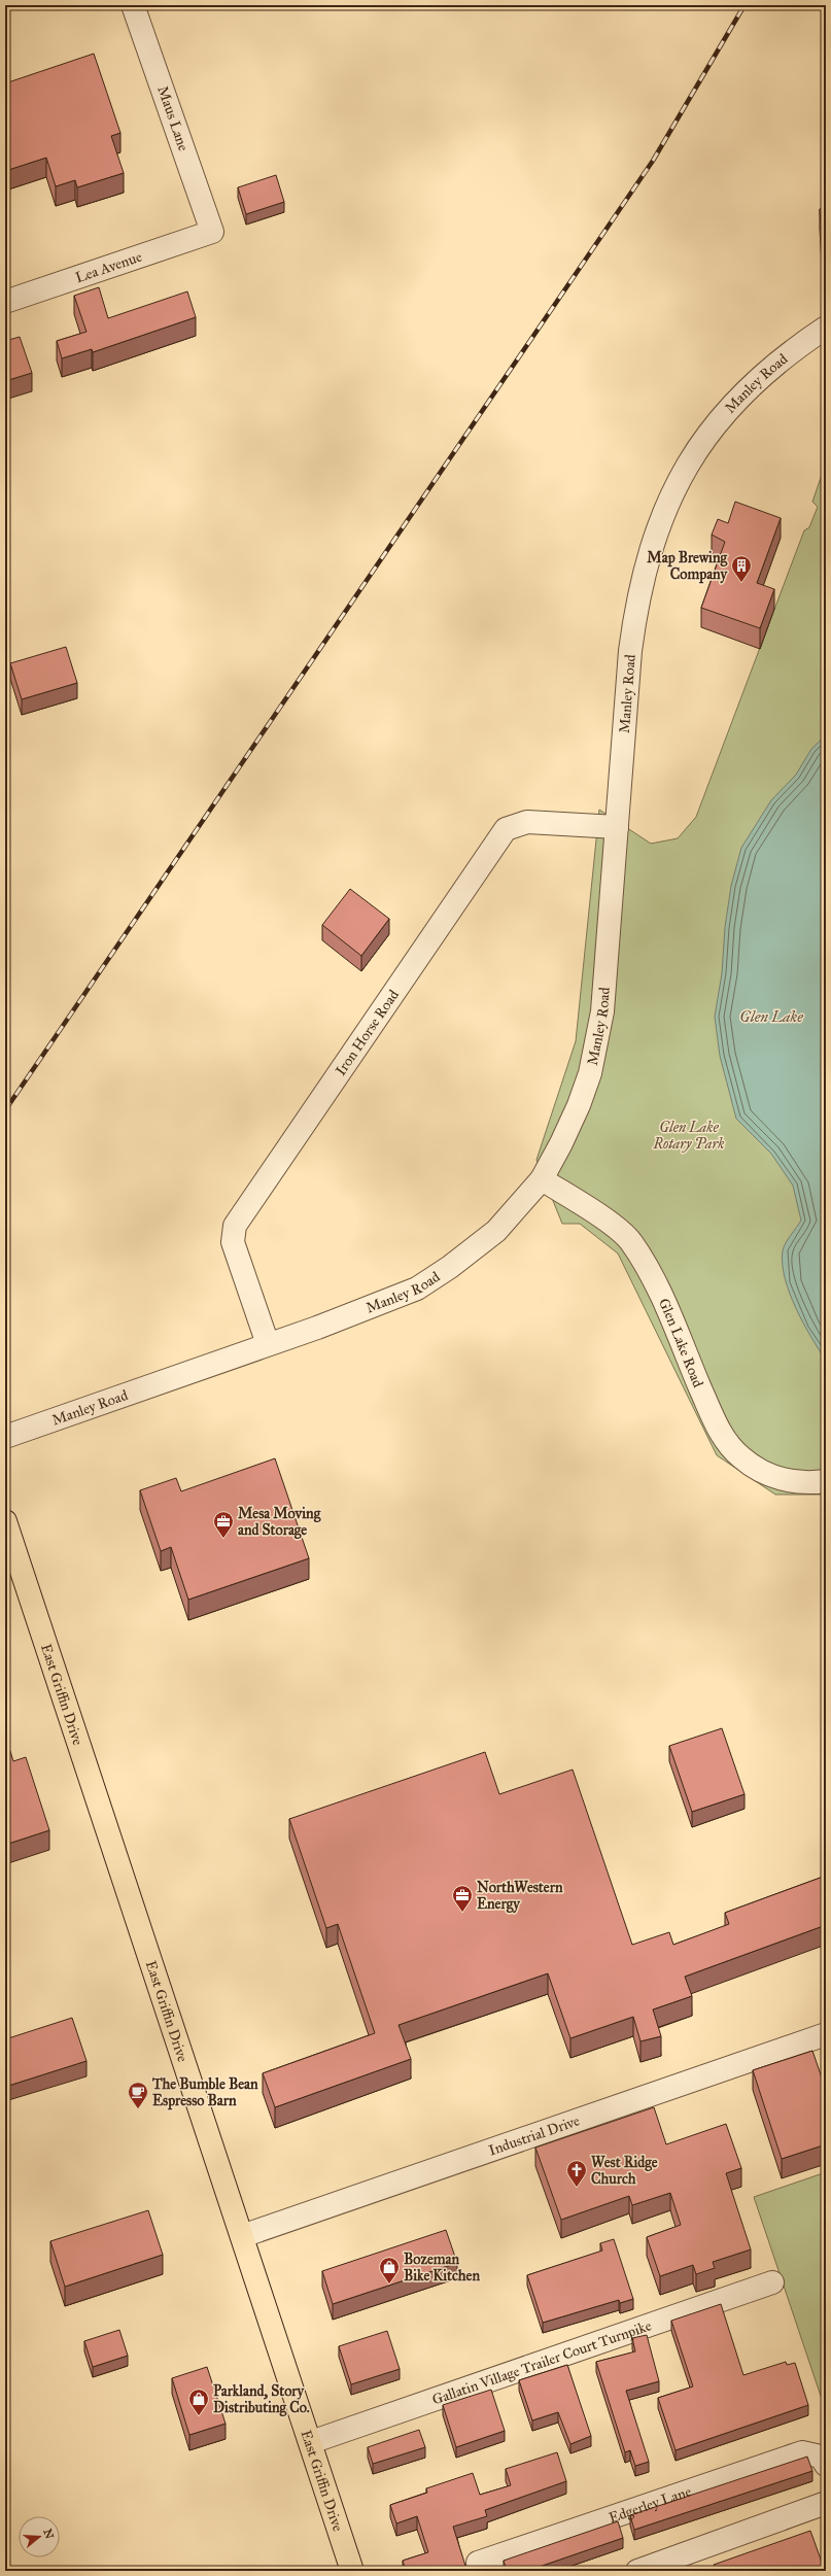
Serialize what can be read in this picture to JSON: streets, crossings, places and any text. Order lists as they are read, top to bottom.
{
  "streets": {
    "main road": ["East Griffin Drive"],
    "street": [
      "Maus Lane",
      "Lea Avenue",
      "Manley Road",
      "Iron Horse Road",
      "Glen Lake Road",
      "Industrial Drive",
      "Gallatin Village Trailer Court Turnpike",
      "Edgerley Lane"
    ]
  },
  "crossings": [
    ["Maus Lane", "Lea Avenue"],
    ["Manley Road", "Iron Horse Road"],
    ["Manley Road", "Glen Lake Road"],
    ["East Griffin Drive", "Industrial Drive"],
    ["East Griffin Drive", "Gallatin Village Trailer Court Turnpike"]
  ],
  "water": ["Glen Lake"],
  "parks": ["Glen Lake Rotary Park"],
  "places": {
    "building": ["Map Brewing Company"],
    "office": ["Mesa Moving and Storage", "NorthWestern Energy"],
    "cafe": ["The Bumble Bean Espresso Barn"],
    "church": ["West Ridge Church"],
    "shop": ["Bozeman Bike Kitchen", "Parkland, Story Distributing Co."]
  },
  "north": "right"
}
